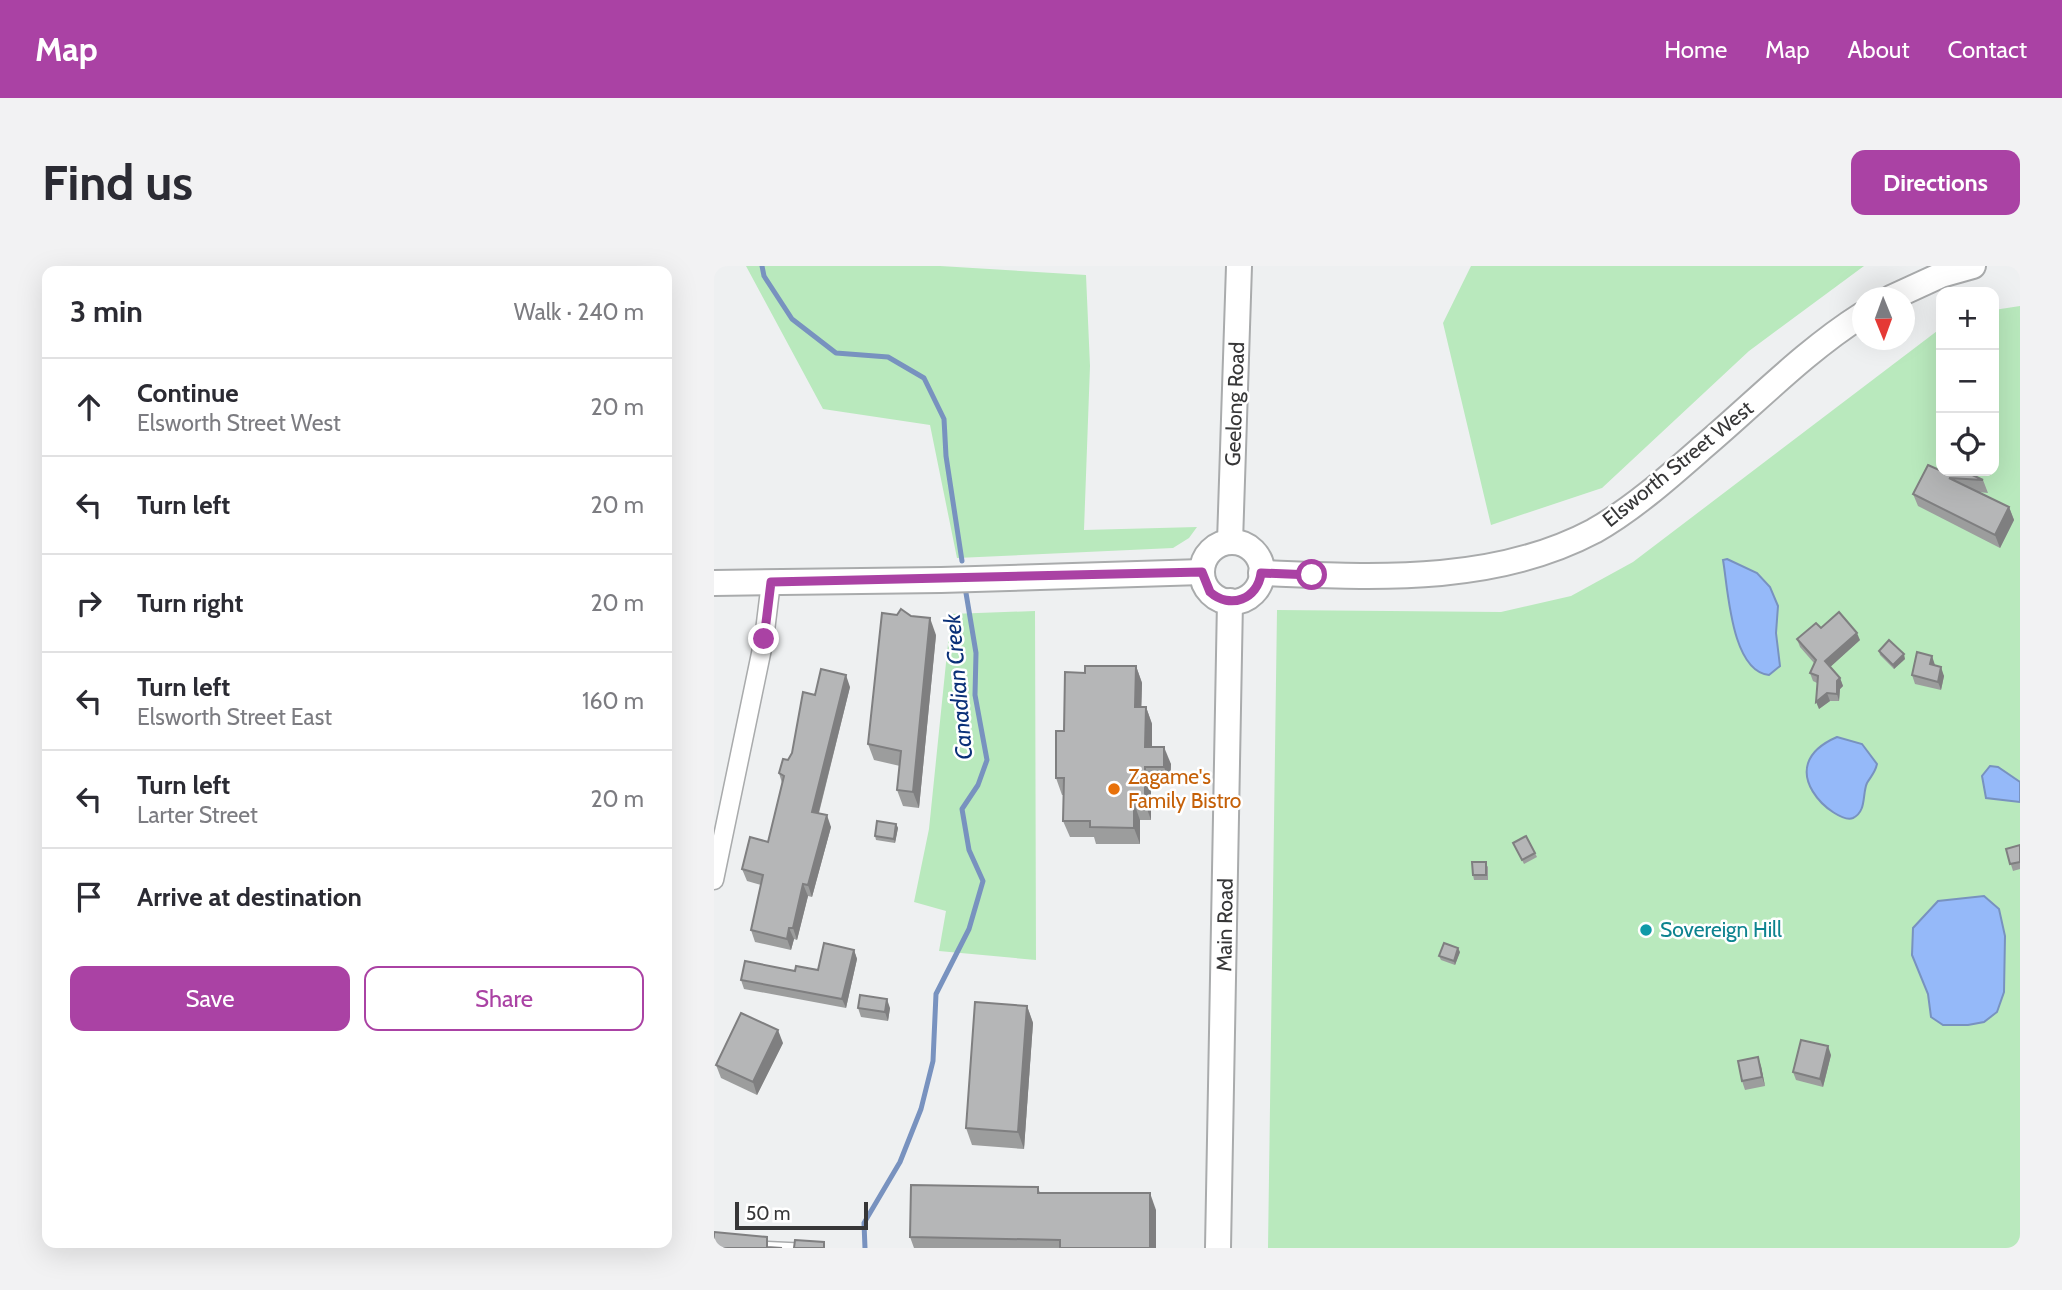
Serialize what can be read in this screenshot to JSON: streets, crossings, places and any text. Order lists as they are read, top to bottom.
{
  "streets": {
    "street": ["Geelong Road", "Elsworth Street West", "Main Road"]
  },
  "crossings": [
    ["Geelong Road", "Elsworth Street West"],
    ["Geelong Road", "Main Road"],
    ["Elsworth Street West", "Main Road"]
  ],
  "water": ["Canadian Creek"],
  "places": ["Zagame's Family Bistro", "Sovereign Hill"],
  "scale_bar": "50 m",
  "north": "bottom",
  "page": {
    "header": "Map",
    "nav": [
      "Home",
      "Map",
      "About",
      "Contact"
    ],
    "buttons": [
      "Directions",
      ["Save", "Share"]
    ],
    "title": "Find us",
    "heading": ["3 min", "Walk · 240 m"],
    "map_buttons": ["+", "−"],
    "list": [
      ["Continue", "Elsworth Street West", "20 m"],
      ["Turn left", "20 m"],
      ["Turn right", "20 m"],
      ["Turn left", "Elsworth Street East", "160 m"],
      ["Turn left", "Larter Street", "20 m"],
      "Arrive at destination"
    ],
    "scale": "50 m"
  }
}
